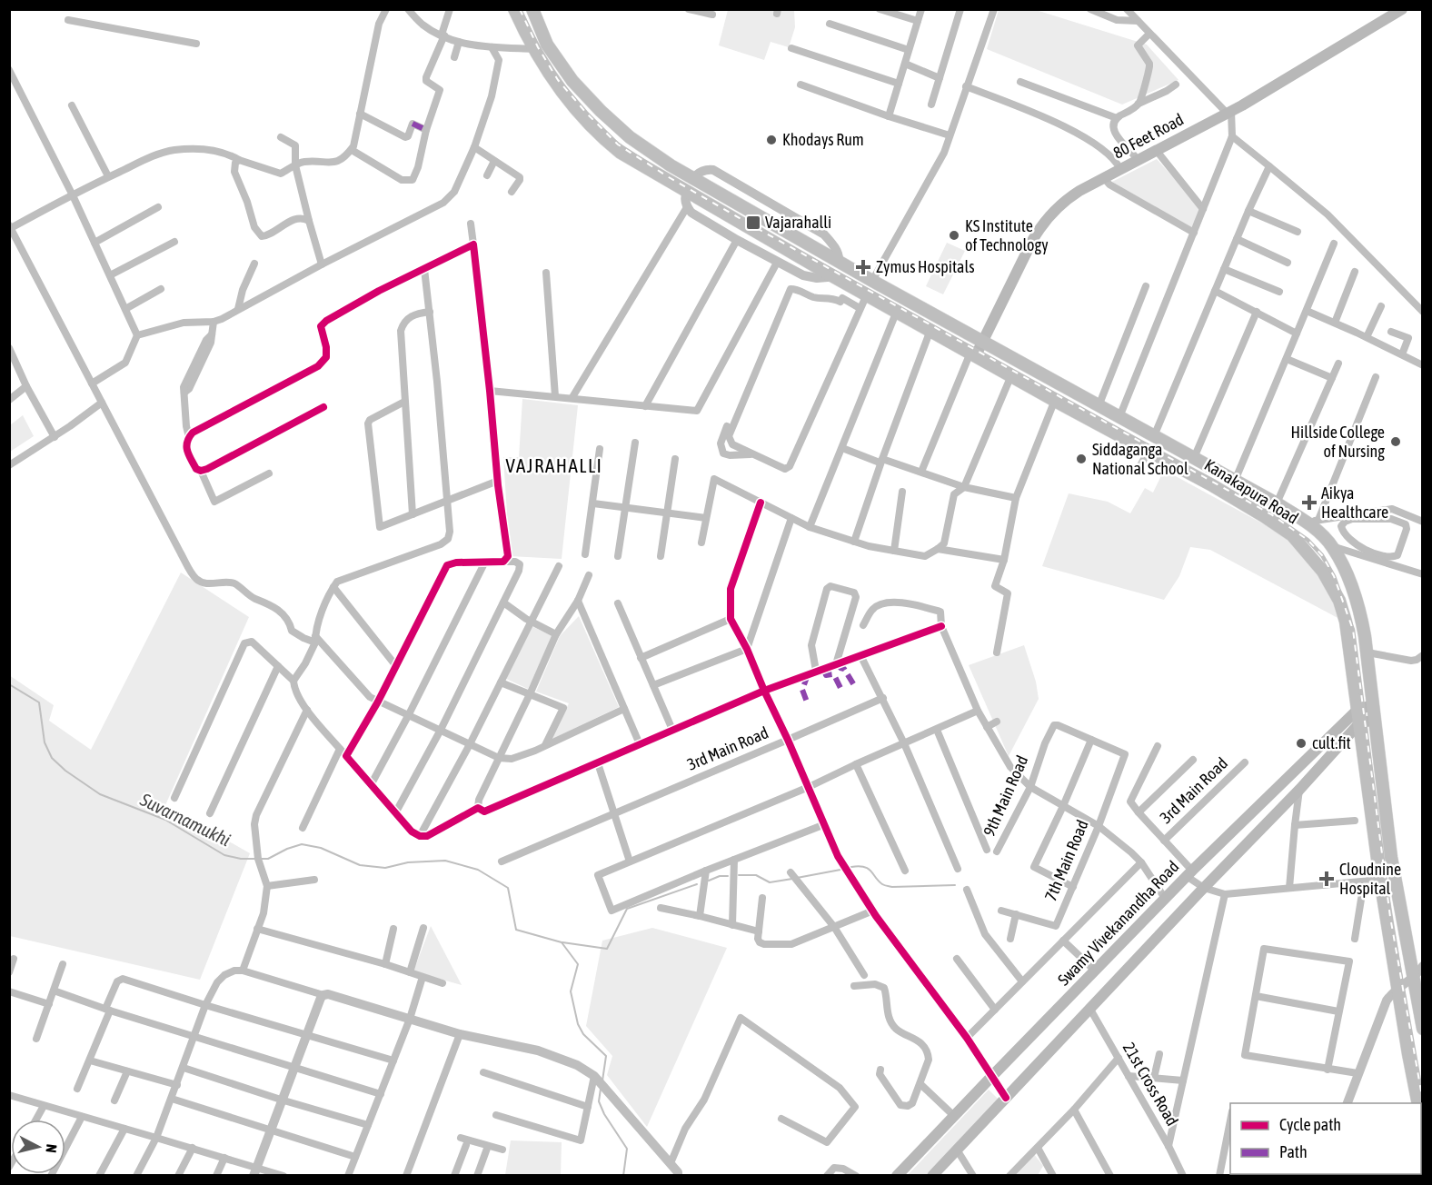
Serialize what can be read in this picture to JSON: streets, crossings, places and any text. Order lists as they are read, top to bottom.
{
  "streets": {
    "highway": ["Kanakapura Road"],
    "main road": ["80 Feet Road", "Swamy Vivekanandha Road"],
    "street": [
      "3rd Main Road",
      "9th Main Road",
      "7th Main Road",
      "21st Cross Road"
    ]
  },
  "crossings": [
    ["80 Feet Road", "Kanakapura Road"],
    ["Kanakapura Road", "Swamy Vivekanandha Road"],
    ["9th Main Road", "7th Main Road"]
  ],
  "districts": ["VAJRAHALLI"],
  "water": ["Suvarnamukhi"],
  "places": {
    "other": [
      "Khodays Rum",
      "KS Institute of Technology",
      "Hillside College of Nursing",
      "Siddaganga National School",
      "cult.fit"
    ],
    "transit": ["Vajarahalli"],
    "health": ["Zymus Hospitals", "Aikya Healthcare", "Cloudnine Hospital"]
  },
  "legend": ["Cycle path", "Path"],
  "north": "right"
}
